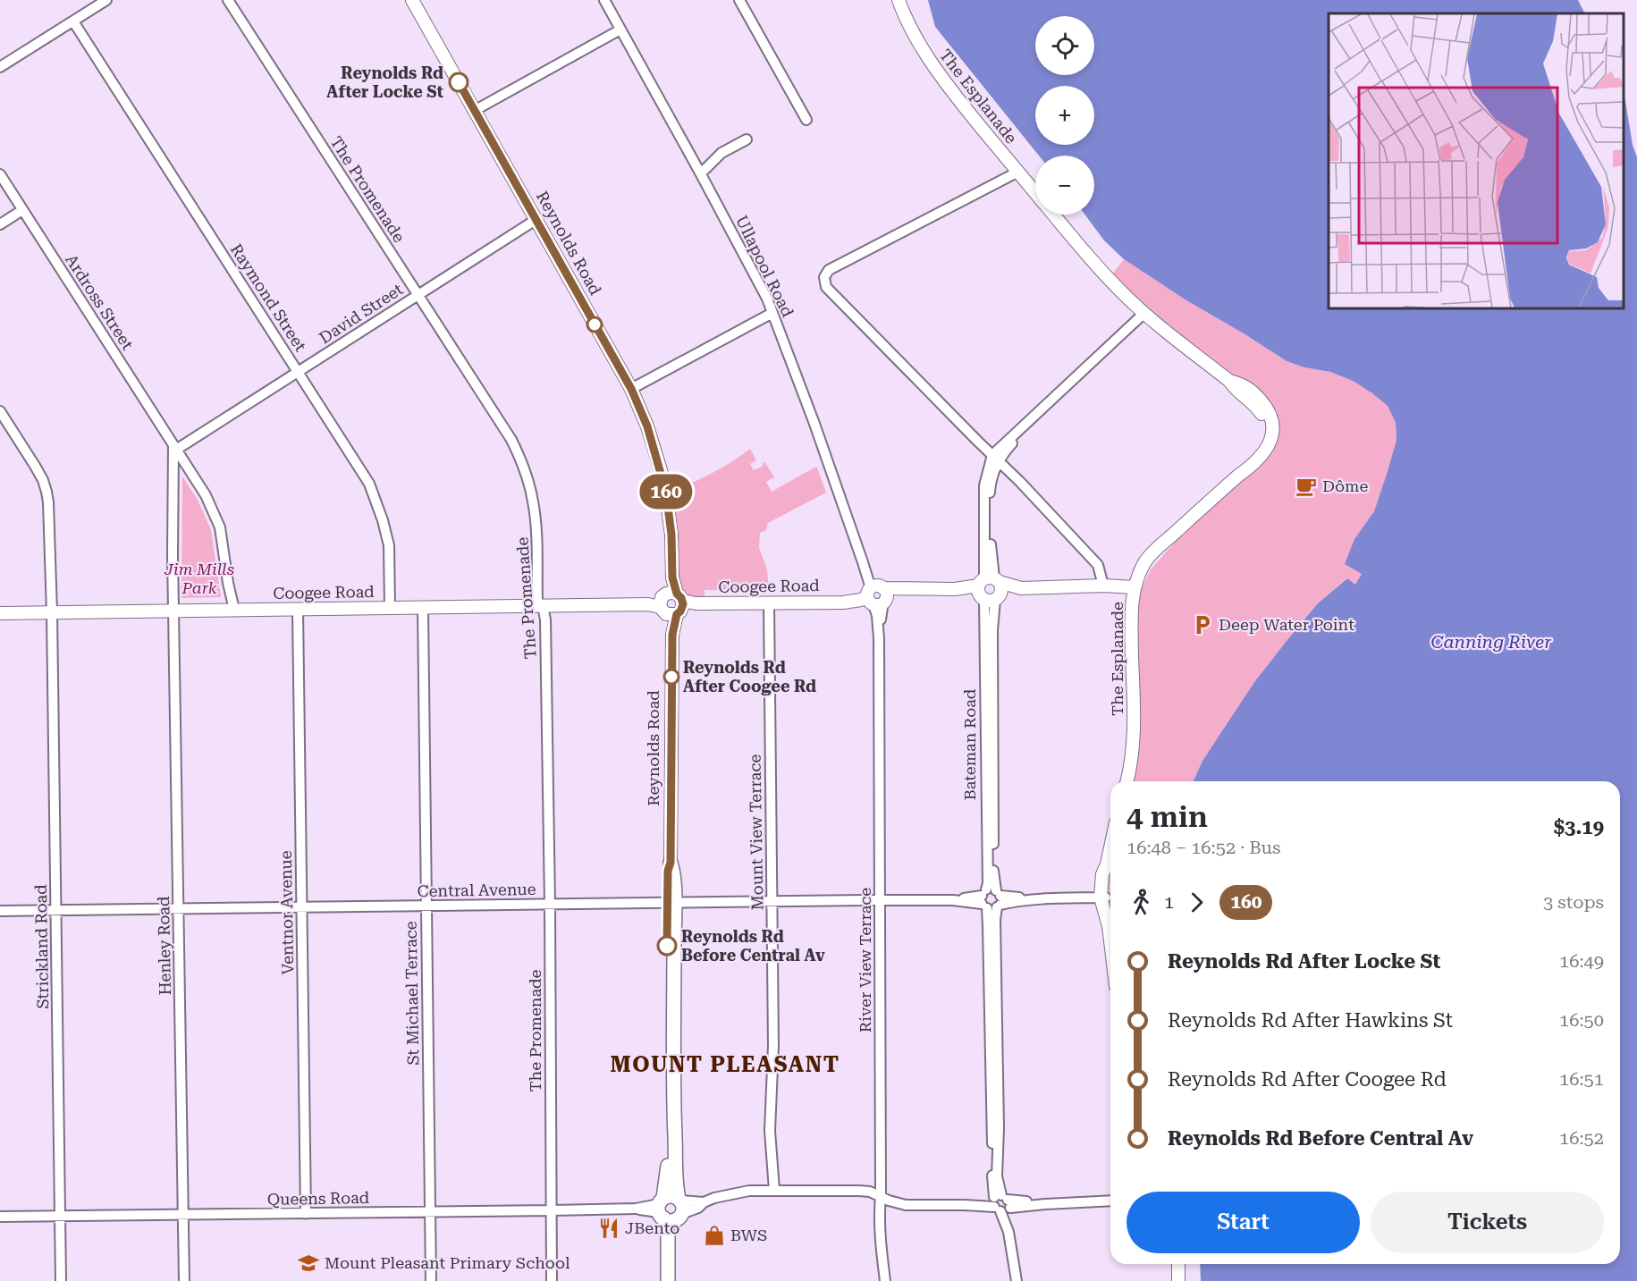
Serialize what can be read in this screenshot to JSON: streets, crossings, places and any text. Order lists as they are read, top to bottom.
{
  "streets": {
    "main road": ["Reynolds Road"],
    "street": [
      "The Esplanade",
      "The Promenade",
      "Ullapool Road",
      "Raymond Street",
      "Ardross Street",
      "David Street",
      "Coogee Road",
      "Bateman Road",
      "Mount View Terrace",
      "Central Avenue",
      "Ventnor Avenue",
      "Henley Road",
      "Strickland Road",
      "River View Terrace",
      "St Michael Terrace",
      "Queens Road"
    ]
  },
  "crossings": [
    ["The Esplanade", "Coogee Road"],
    ["The Esplanade", "Bateman Road"],
    ["The Promenade", "David Street"],
    ["The Promenade", "Coogee Road"],
    ["The Promenade", "Central Avenue"],
    ["The Promenade", "Queens Road"],
    ["Reynolds Road", "David Street"],
    ["Reynolds Road", "Coogee Road"],
    ["Reynolds Road", "Central Avenue"],
    ["Reynolds Road", "Queens Road"],
    ["Ullapool Road", "Coogee Road"],
    ["Ullapool Road", "River View Terrace"],
    ["Raymond Street", "David Street"],
    ["Raymond Street", "Coogee Road"],
    ["Ardross Street", "David Street"],
    ["Ardross Street", "Coogee Road"],
    ["Coogee Road", "Bateman Road"],
    ["Coogee Road", "Mount View Terrace"],
    ["Coogee Road", "Ventnor Avenue"],
    ["Coogee Road", "Henley Road"],
    ["Coogee Road", "Strickland Road"],
    ["Coogee Road", "River View Terrace"],
    ["Coogee Road", "St Michael Terrace"],
    ["Bateman Road", "Central Avenue"],
    ["Bateman Road", "Queens Road"],
    ["Mount View Terrace", "Central Avenue"],
    ["Mount View Terrace", "Queens Road"],
    ["Central Avenue", "Ventnor Avenue"],
    ["Central Avenue", "Henley Road"],
    ["Central Avenue", "Strickland Road"],
    ["Central Avenue", "River View Terrace"],
    ["Central Avenue", "St Michael Terrace"],
    ["Ventnor Avenue", "Queens Road"],
    ["Henley Road", "Queens Road"],
    ["Strickland Road", "Queens Road"],
    ["River View Terrace", "Queens Road"],
    ["St Michael Terrace", "Queens Road"]
  ],
  "districts": ["MOUNT PLEASANT"],
  "water": ["Canning River"],
  "parks": ["Jim Mills Park"],
  "places": {
    "other": ["Reynolds Rd After Locke St", "Reynolds Rd After Coogee Rd", "Reynolds Rd Before Central Av"],
    "cafe": ["Dôme"],
    "parking": ["Deep Water Point"],
    "restaurant": ["JBento"],
    "shop": ["BWS"],
    "school or university": ["Mount Pleasant Primary School"]
  },
  "lines": ["bus line 160"],
  "page": {
    "on_map": "160",
    "map_buttons": ["+", "−"],
    "heading": ["4 min", "16:48 – 16:52 · Bus", "$3.19"],
    "legs": ["1", "160", "3 stops"],
    "list": [
      {
        "name": "Reynolds Rd After Locke St",
        "value": "16:49"
      },
      {
        "name": "Reynolds Rd After Hawkins St",
        "value": "16:50"
      },
      {
        "name": "Reynolds Rd After Coogee Rd",
        "value": "16:51"
      },
      {
        "name": "Reynolds Rd Before Central Av",
        "value": "16:52"
      }
    ],
    "buttons": ["Start", "Tickets"]
  }
}
